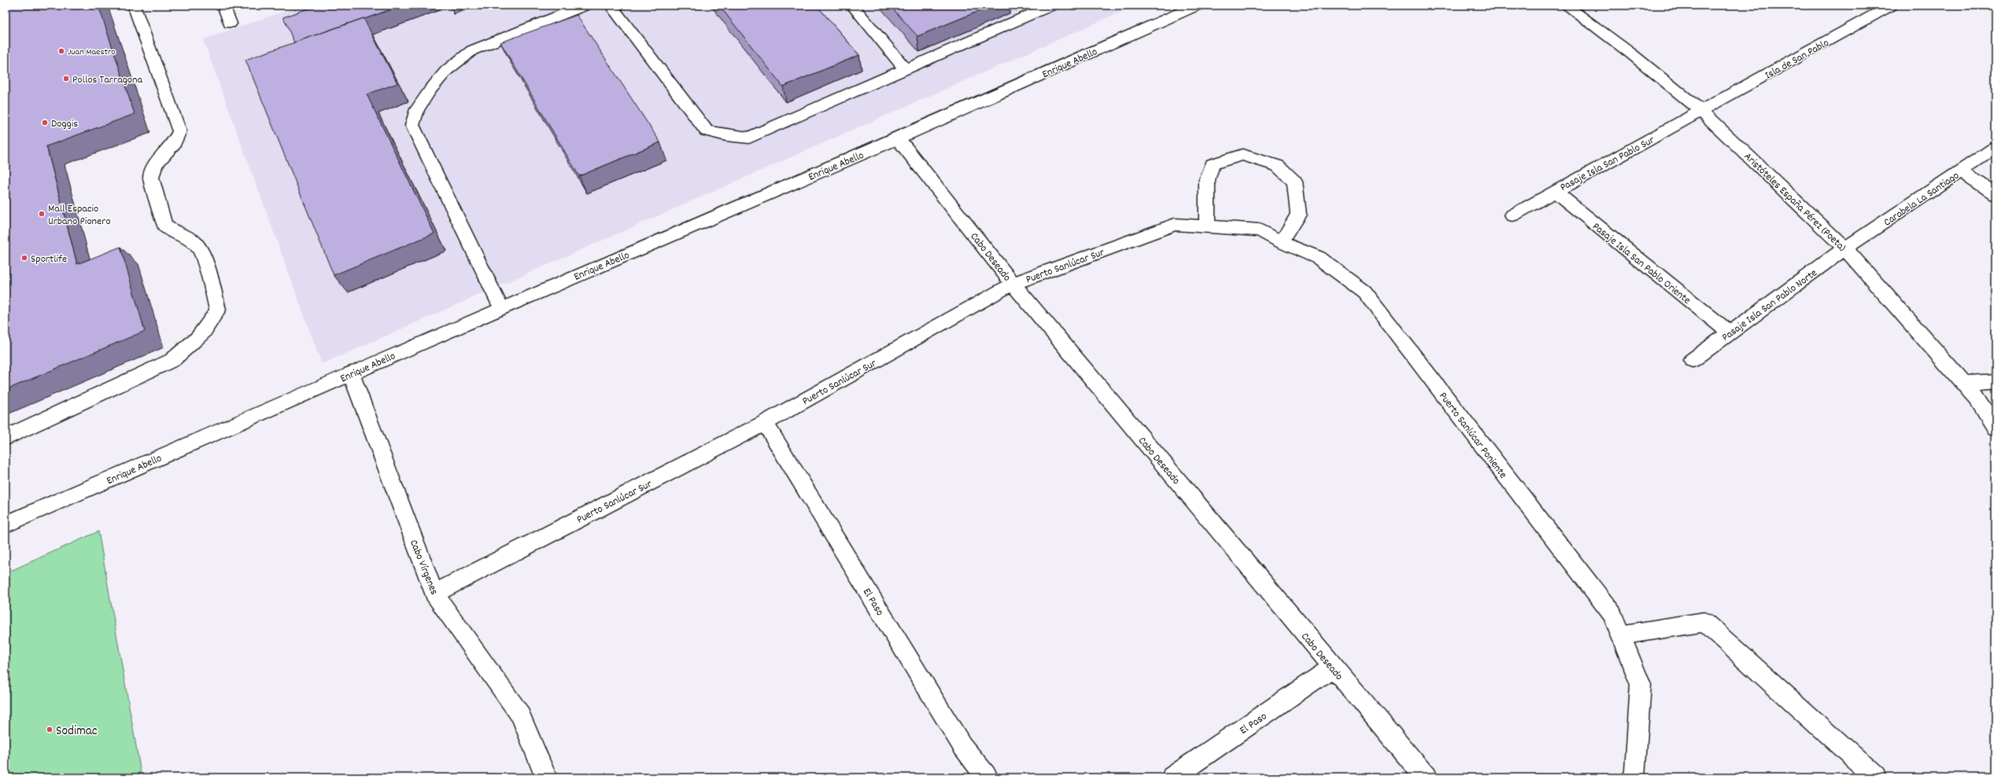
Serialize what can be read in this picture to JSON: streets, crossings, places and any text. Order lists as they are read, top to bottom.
{
  "streets": {
    "street": [
      "Isla de San Pablo",
      "Enrique Abello",
      "Pasaje Isla San Pablo Sur",
      "Carabela La Santiago",
      "Aristóteles España Pérez (Poeta)",
      "Cabo Deseado",
      "Pasaje Isla San Pablo Oriente",
      "Puerto Sanlúcar Sur",
      "Pasaje Isla San Pablo Norte",
      "Puerto Sanlúcar Poniente",
      "Cabo Vírgenes",
      "El Paso"
    ]
  },
  "crossings": [
    ["Isla de San Pablo", "Pasaje Isla San Pablo Sur"],
    ["Isla de San Pablo", "Aristóteles España Pérez (Poeta)"],
    ["Enrique Abello", "Cabo Deseado"],
    ["Enrique Abello", "Cabo Vírgenes"],
    ["Pasaje Isla San Pablo Sur", "Aristóteles España Pérez (Poeta)"],
    ["Pasaje Isla San Pablo Sur", "Pasaje Isla San Pablo Oriente"],
    ["Carabela La Santiago", "Aristóteles España Pérez (Poeta)"],
    ["Carabela La Santiago", "Pasaje Isla San Pablo Norte"],
    ["Aristóteles España Pérez (Poeta)", "Pasaje Isla San Pablo Norte"],
    ["Cabo Deseado", "Puerto Sanlúcar Sur"],
    ["Cabo Deseado", "El Paso"],
    ["Pasaje Isla San Pablo Oriente", "Pasaje Isla San Pablo Norte"],
    ["Puerto Sanlúcar Sur", "Puerto Sanlúcar Poniente"],
    ["Puerto Sanlúcar Sur", "Cabo Vírgenes"],
    ["Puerto Sanlúcar Sur", "El Paso"]
  ],
  "places": [
    "Juan Maestro",
    "Pollos Tarragona",
    "Doggis",
    "Mall Espacio Urbano Pionero",
    "Sportlife",
    "Sodimac"
  ]
}
